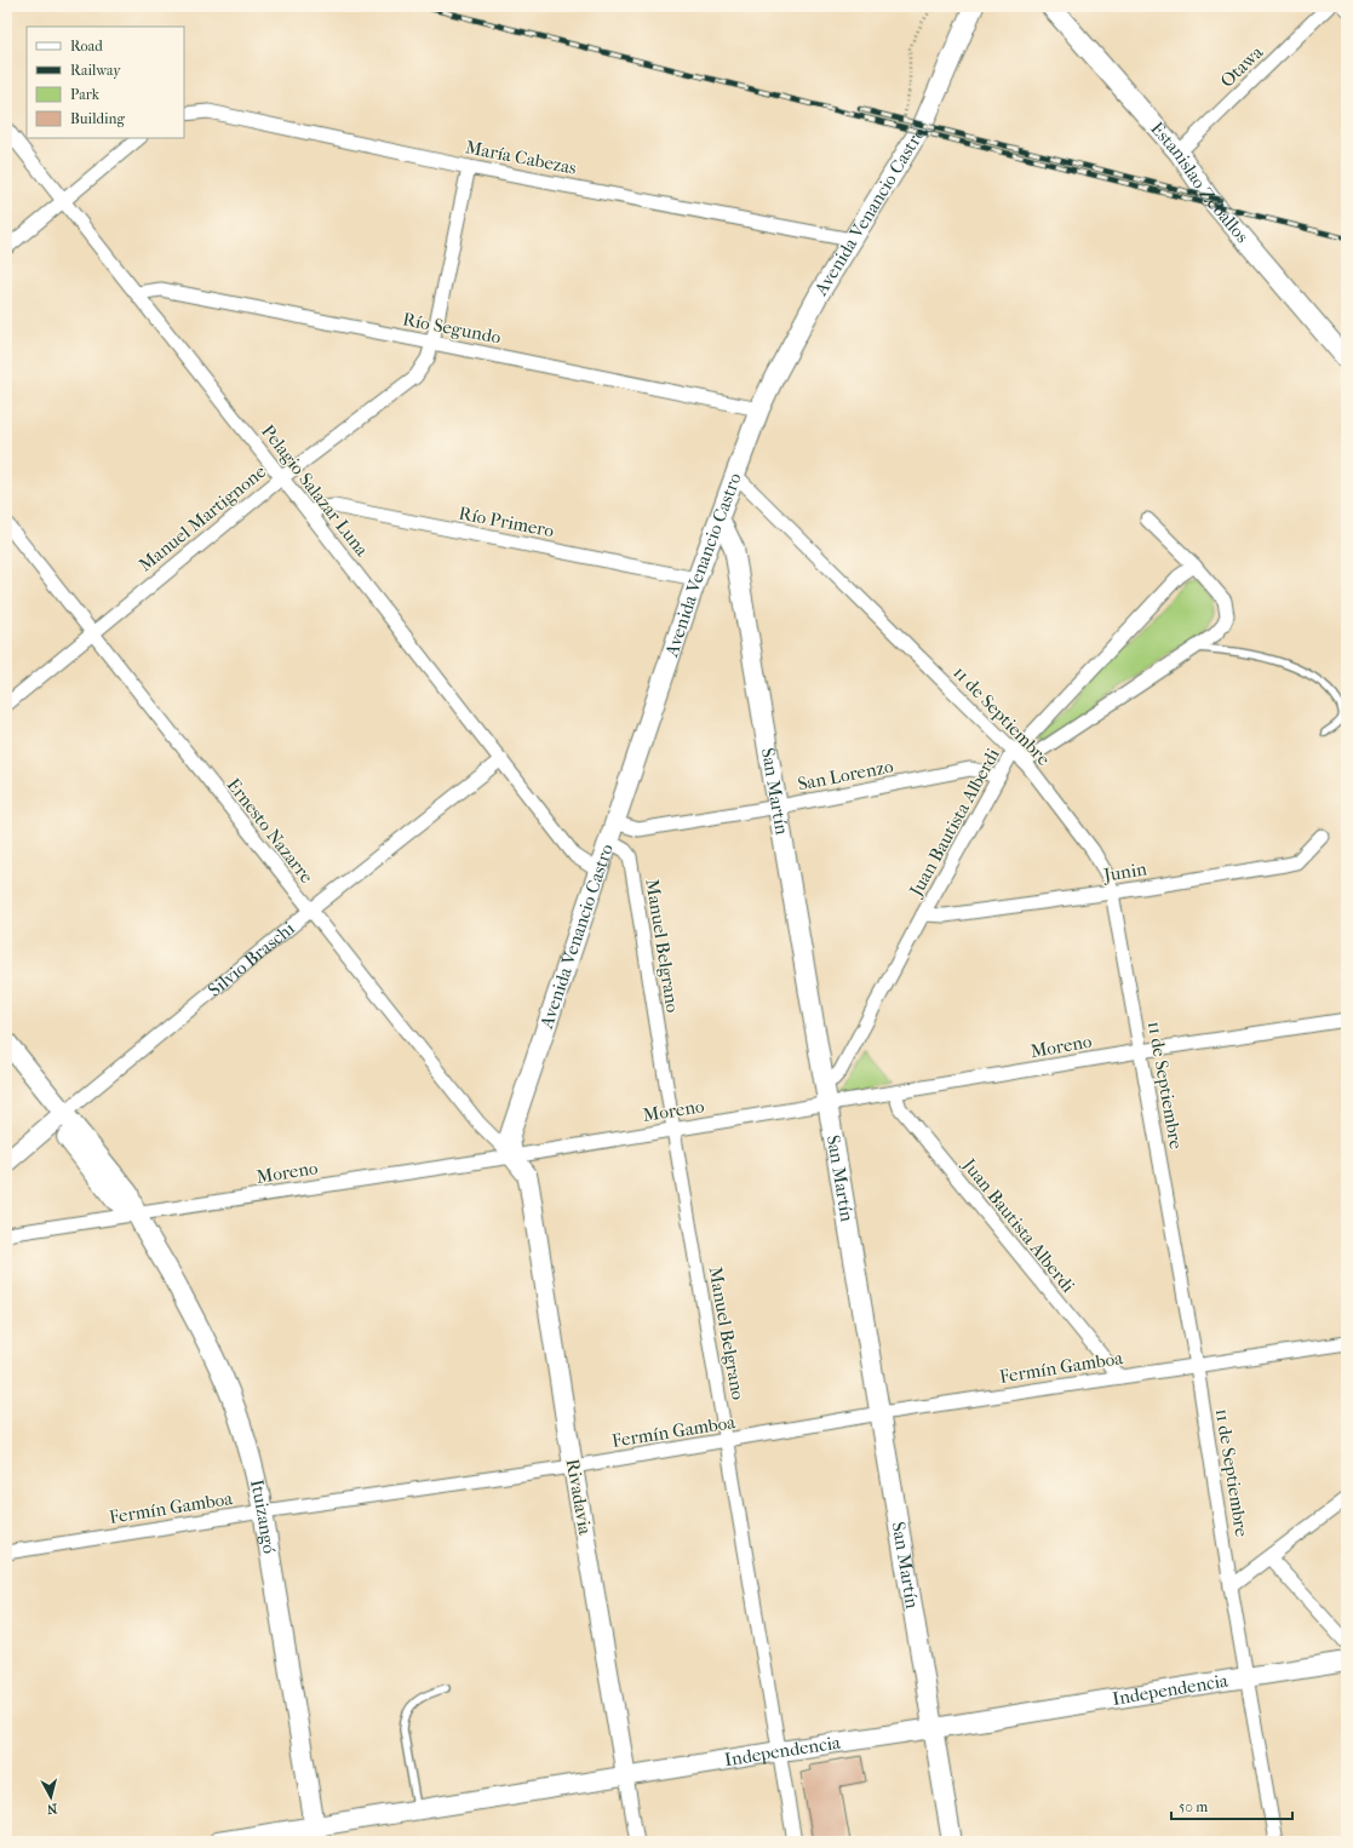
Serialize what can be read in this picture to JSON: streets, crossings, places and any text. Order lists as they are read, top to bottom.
{
  "streets": {
    "street": [
      "Otawa",
      "María Cabezas",
      "Estanislao Zeballos",
      "Avenida Venancio Castro",
      "Río Segundo",
      "Pelagio Salazar Luna",
      "Manuel Martignone",
      "Río Primero",
      "11 de Septiembre",
      "San Lorenzo",
      "San Martín",
      "Juan Bautista Alberdi",
      "Ernesto Nazarre",
      "Junin",
      "Manuel Belgrano",
      "Silvio Braschi",
      "Moreno",
      "Fermín Gamboa",
      "Rivadavia",
      "Ituizangó",
      "Independencia"
    ]
  },
  "crossings": [
    ["Otawa", "Estanislao Zeballos"],
    ["María Cabezas", "Avenida Venancio Castro"],
    ["María Cabezas", "Manuel Martignone"],
    ["Avenida Venancio Castro", "Río Segundo"],
    ["Avenida Venancio Castro", "Pelagio Salazar Luna"],
    ["Avenida Venancio Castro", "Río Primero"],
    ["Avenida Venancio Castro", "11 de Septiembre"],
    ["Avenida Venancio Castro", "San Lorenzo"],
    ["Avenida Venancio Castro", "San Martín"],
    ["Avenida Venancio Castro", "Ernesto Nazarre"],
    ["Avenida Venancio Castro", "Manuel Belgrano"],
    ["Avenida Venancio Castro", "Moreno"],
    ["Avenida Venancio Castro", "Rivadavia"],
    ["Río Segundo", "Pelagio Salazar Luna"],
    ["Río Segundo", "Manuel Martignone"],
    ["Pelagio Salazar Luna", "Manuel Martignone"],
    ["Pelagio Salazar Luna", "Río Primero"],
    ["Pelagio Salazar Luna", "Silvio Braschi"],
    ["Manuel Martignone", "Ernesto Nazarre"],
    ["11 de Septiembre", "Juan Bautista Alberdi"],
    ["11 de Septiembre", "Junin"],
    ["11 de Septiembre", "Moreno"],
    ["11 de Septiembre", "Fermín Gamboa"],
    ["11 de Septiembre", "Independencia"],
    ["San Lorenzo", "San Martín"],
    ["San Lorenzo", "Juan Bautista Alberdi"],
    ["San Lorenzo", "Manuel Belgrano"],
    ["San Martín", "Juan Bautista Alberdi"],
    ["San Martín", "Moreno"],
    ["San Martín", "Fermín Gamboa"],
    ["San Martín", "Independencia"],
    ["Juan Bautista Alberdi", "Junin"],
    ["Juan Bautista Alberdi", "Moreno"],
    ["Juan Bautista Alberdi", "Fermín Gamboa"],
    ["Ernesto Nazarre", "Silvio Braschi"],
    ["Ernesto Nazarre", "Moreno"],
    ["Ernesto Nazarre", "Rivadavia"],
    ["Manuel Belgrano", "Moreno"],
    ["Manuel Belgrano", "Fermín Gamboa"],
    ["Manuel Belgrano", "Independencia"],
    ["Silvio Braschi", "Ituizangó"],
    ["Moreno", "Rivadavia"],
    ["Moreno", "Ituizangó"],
    ["Fermín Gamboa", "Rivadavia"],
    ["Fermín Gamboa", "Ituizangó"],
    ["Rivadavia", "Independencia"],
    ["Ituizangó", "Independencia"]
  ],
  "legend": [
    "Road",
    "Railway",
    "Park",
    "Building"
  ],
  "scale_bar": "50 m",
  "north": "bottom"
}
